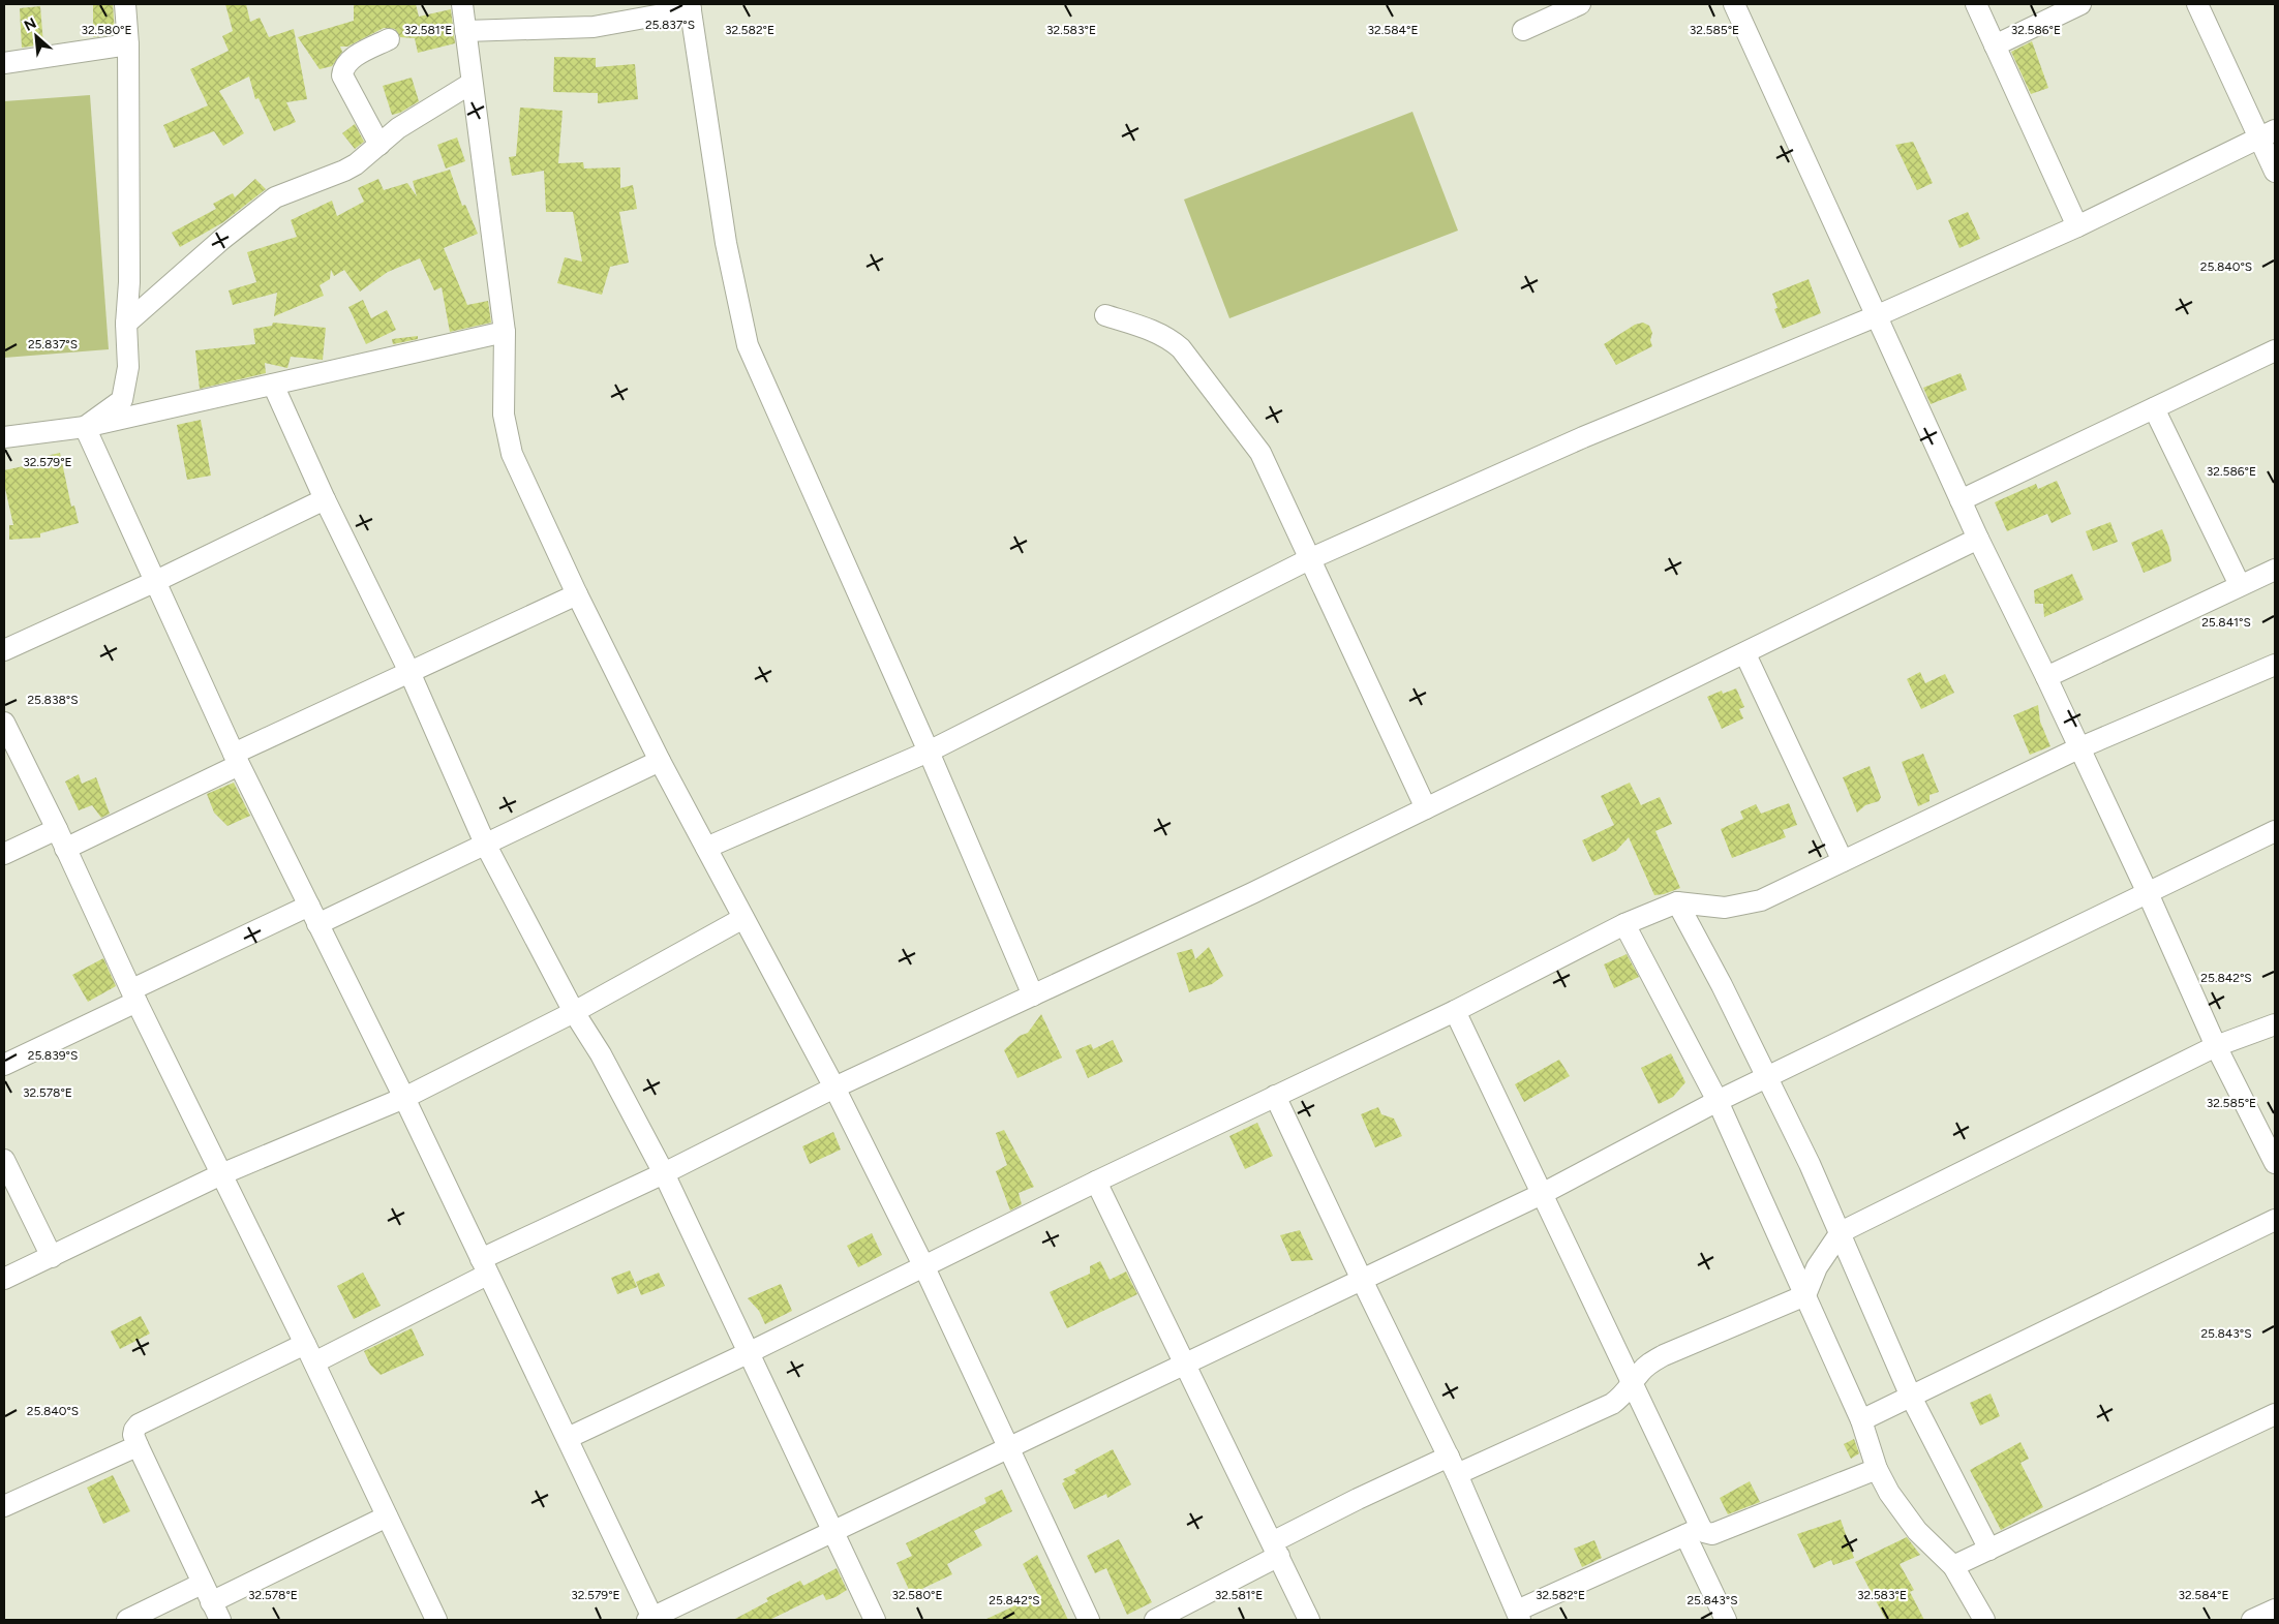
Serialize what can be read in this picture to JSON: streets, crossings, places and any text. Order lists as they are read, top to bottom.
{
  "north": "top left",
  "coordinates": [
    "25.837°S",
    "32.580°E",
    "32.581°E",
    "32.582°E",
    "32.583°E",
    "32.584°E",
    "32.585°E",
    "32.586°E",
    "25.840°S",
    "32.579°E",
    "25.841°S",
    "25.838°S",
    "25.842°S",
    "25.839°S",
    "32.578°E",
    "25.843°S"
  ]
}
